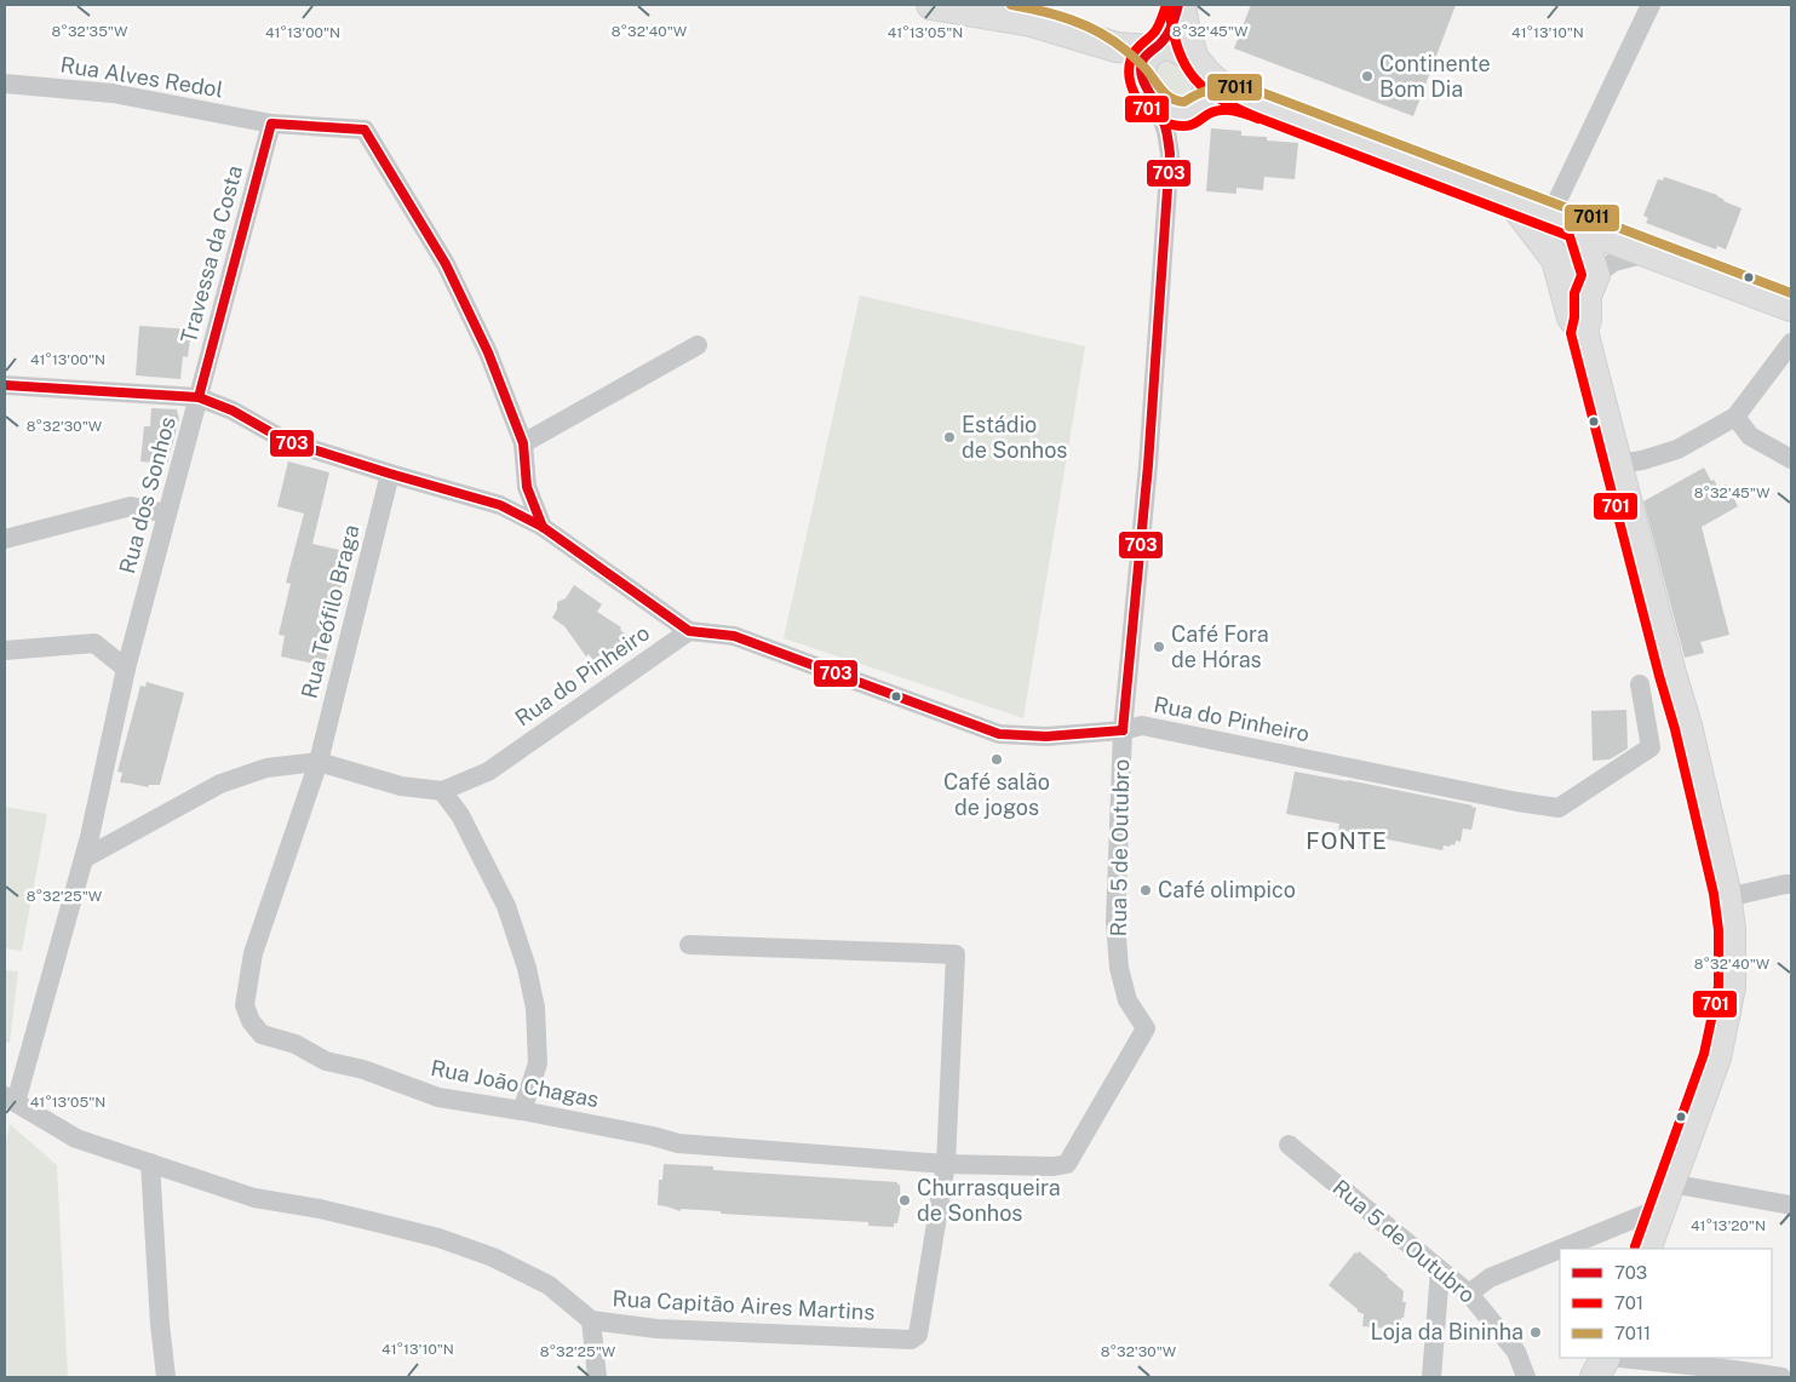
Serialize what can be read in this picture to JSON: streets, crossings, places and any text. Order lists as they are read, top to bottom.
{
  "streets": {
    "street": [
      "Rua Alves Redol",
      "Travessa da Costa",
      "Rua dos Sonhos",
      "Rua Teófilo Braga",
      "Rua do Pinheiro",
      "Rua 5 de Outubro",
      "Rua João Chagas",
      "Rua Capitão Aires Martins"
    ]
  },
  "crossings": [
    ["Rua Alves Redol", "Travessa da Costa"],
    ["Travessa da Costa", "Rua dos Sonhos"],
    ["Rua dos Sonhos", "Rua Teófilo Braga"],
    ["Rua dos Sonhos", "Rua do Pinheiro"],
    ["Rua dos Sonhos", "Rua Capitão Aires Martins"],
    ["Rua Teófilo Braga", "Rua do Pinheiro"],
    ["Rua Teófilo Braga", "Rua João Chagas"],
    ["Rua do Pinheiro", "Rua 5 de Outubro"],
    ["Rua do Pinheiro", "Rua João Chagas"],
    ["Rua 5 de Outubro", "Rua João Chagas"],
    ["Rua 5 de Outubro", "Rua Capitão Aires Martins"],
    ["Rua João Chagas", "Rua Capitão Aires Martins"]
  ],
  "districts": ["FONTE"],
  "places": [
    "Continente Bom Dia",
    "Estádio de Sonhos",
    "Café Fora de Hóras",
    "Café salão de jogos",
    "Café olimpico",
    "Churrasqueira de Sonhos",
    "Loja da Bininha"
  ],
  "lines": ["transit line 703", "transit line 701", "transit line 7011"],
  "legend": ["703", "701", "7011"],
  "coordinates": [
    "8°32'35\"W",
    "8°32'40\"W",
    "8°32'45\"W",
    "41°13'00\"N",
    "41°13'05\"N",
    "41°13'10\"N",
    "8°32'30\"W",
    "8°32'25\"W",
    "41°13'20\"N"
  ]
}
